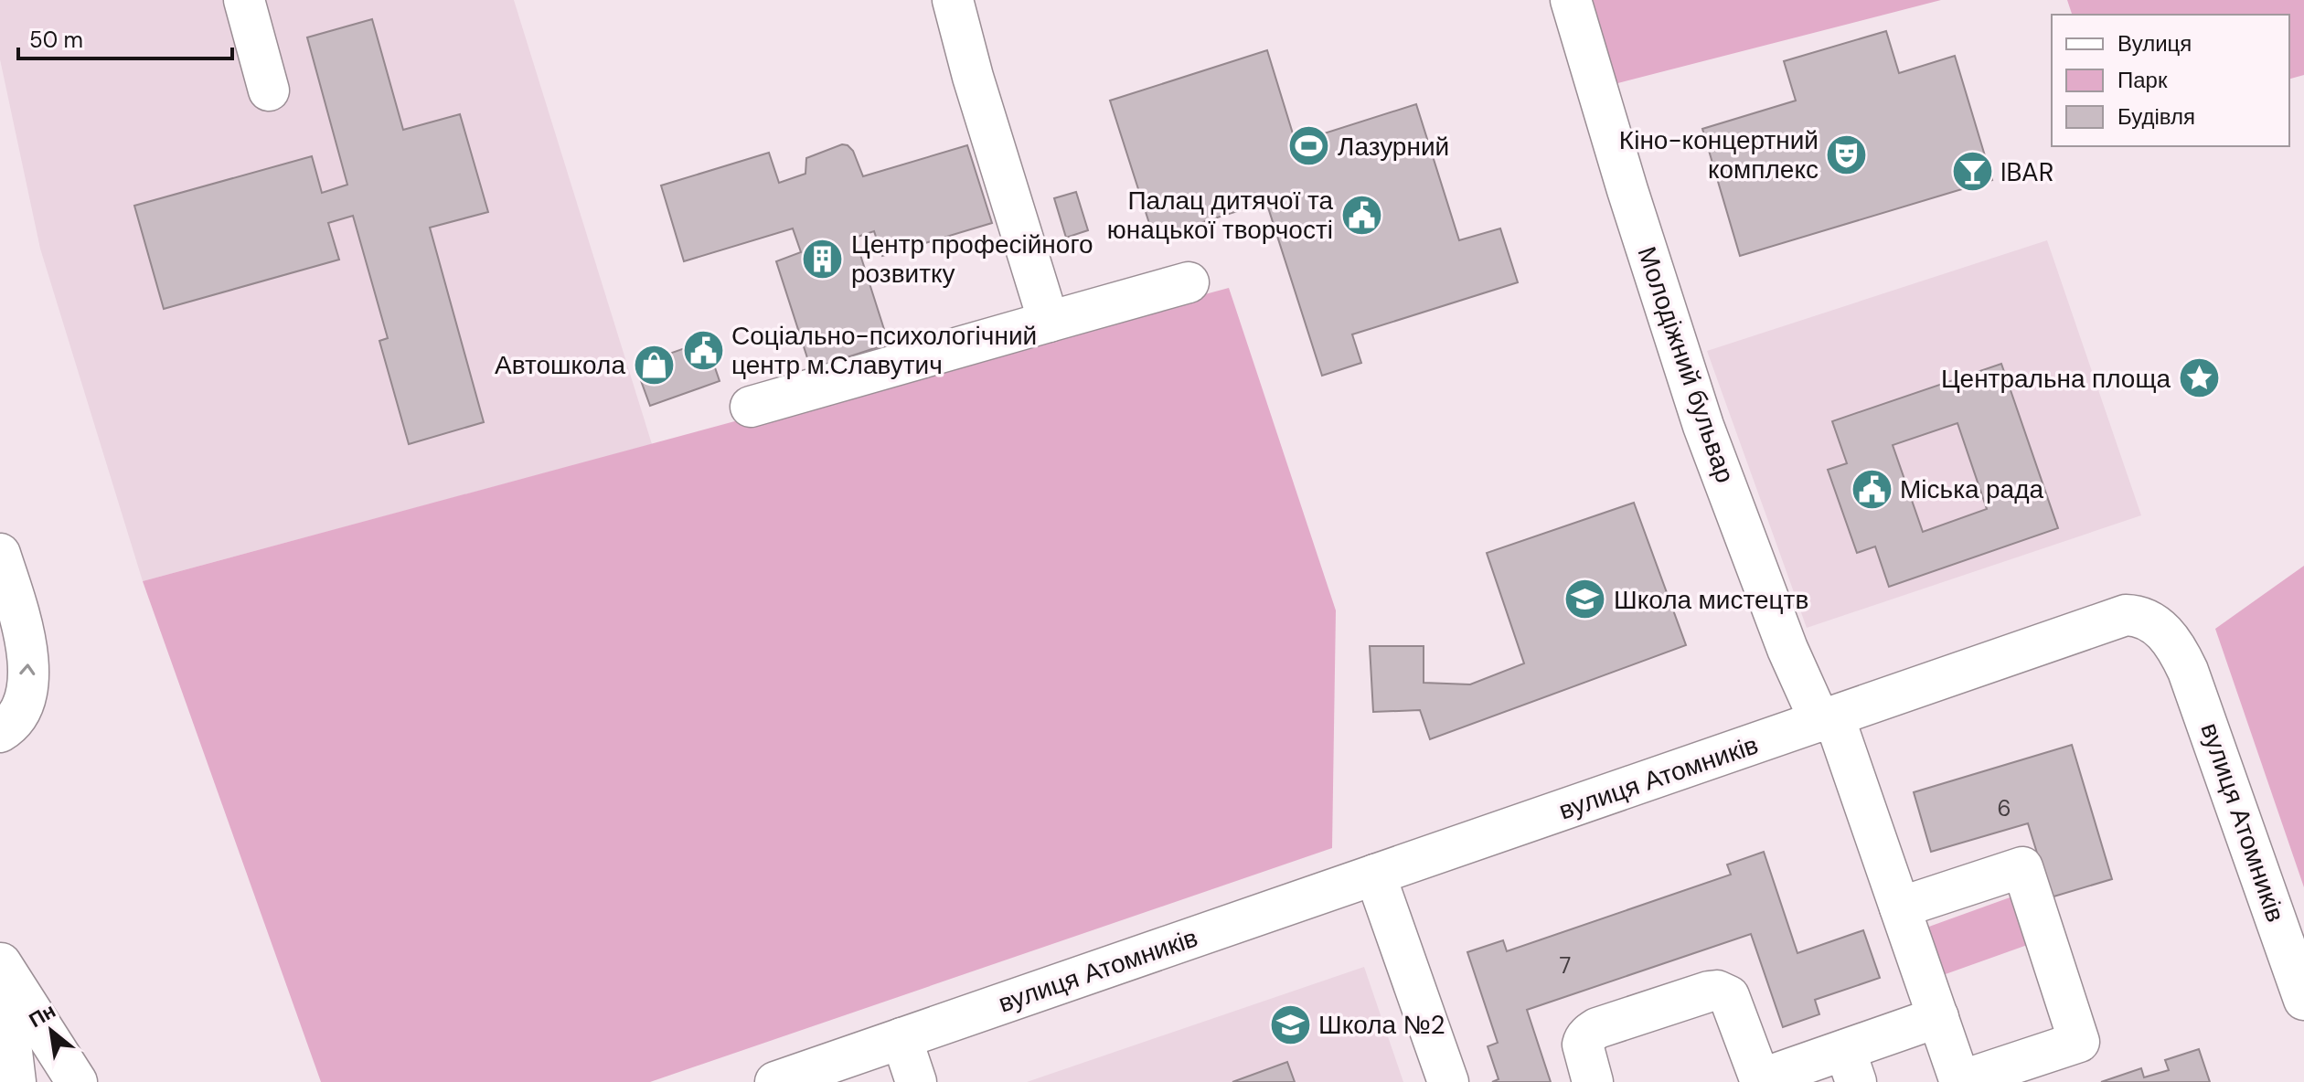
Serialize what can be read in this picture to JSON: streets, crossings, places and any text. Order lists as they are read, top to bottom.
{
  "streets": {
    "street": ["Молодіжний бульвар", "вулиця Атомників"]
  },
  "crossings": [
    ["Молодіжний бульвар", "вулиця Атомників"]
  ],
  "places": {
    "sports": ["Лазурний"],
    "theatre": ["Кіно-концертний комплекс"],
    "bar": ["IBAR"],
    "public building": ["Палац дитячої та юнацької творчості", "Соціально-психологічний центр м.Славутич", "Міська рада"],
    "building": ["Центр професійного розвитку"],
    "shop": ["Автошкола"],
    "place": ["Центральна площа"],
    "school or university": ["Школа мистецтв", "Школа №2"]
  },
  "house_numbers": ["6", "7"],
  "legend": ["Вулиця", "Парк", "Будівля"],
  "scale_bar": "50 m",
  "north": "top left"
}
